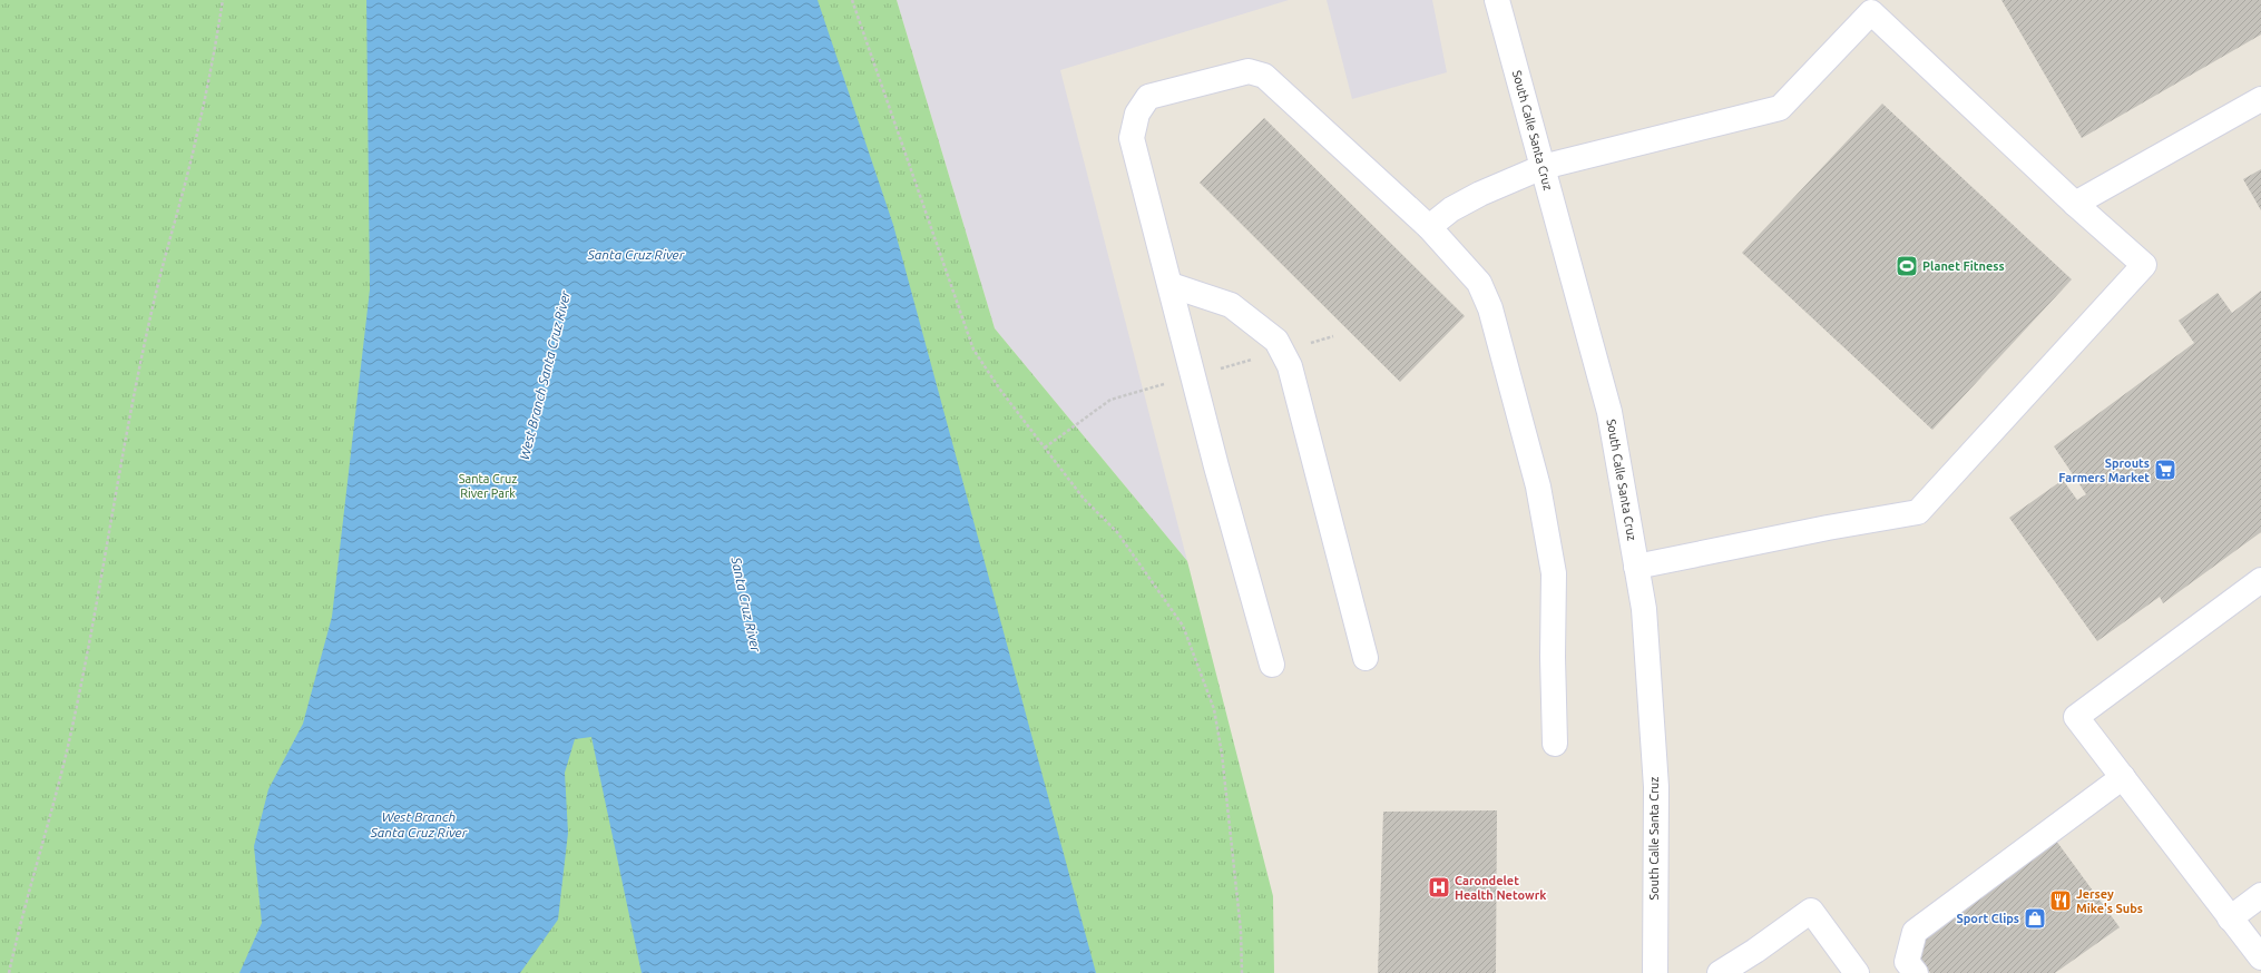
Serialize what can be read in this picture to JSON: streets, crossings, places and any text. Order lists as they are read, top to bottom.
{
  "streets": {
    "street": ["South Calle Santa Cruz"]
  },
  "water": ["Santa Cruz River", "West Branch Santa Cruz River"],
  "parks": ["Santa Cruz River Park"],
  "places": {
    "sports": ["Planet Fitness"],
    "supermarket": ["Sprouts Farmers Market"],
    "hospital": ["Carondelet Health Netowrk"],
    "restaurant": ["Jersey Mike's Subs"],
    "shop": ["Sport Clips"]
  }
}
